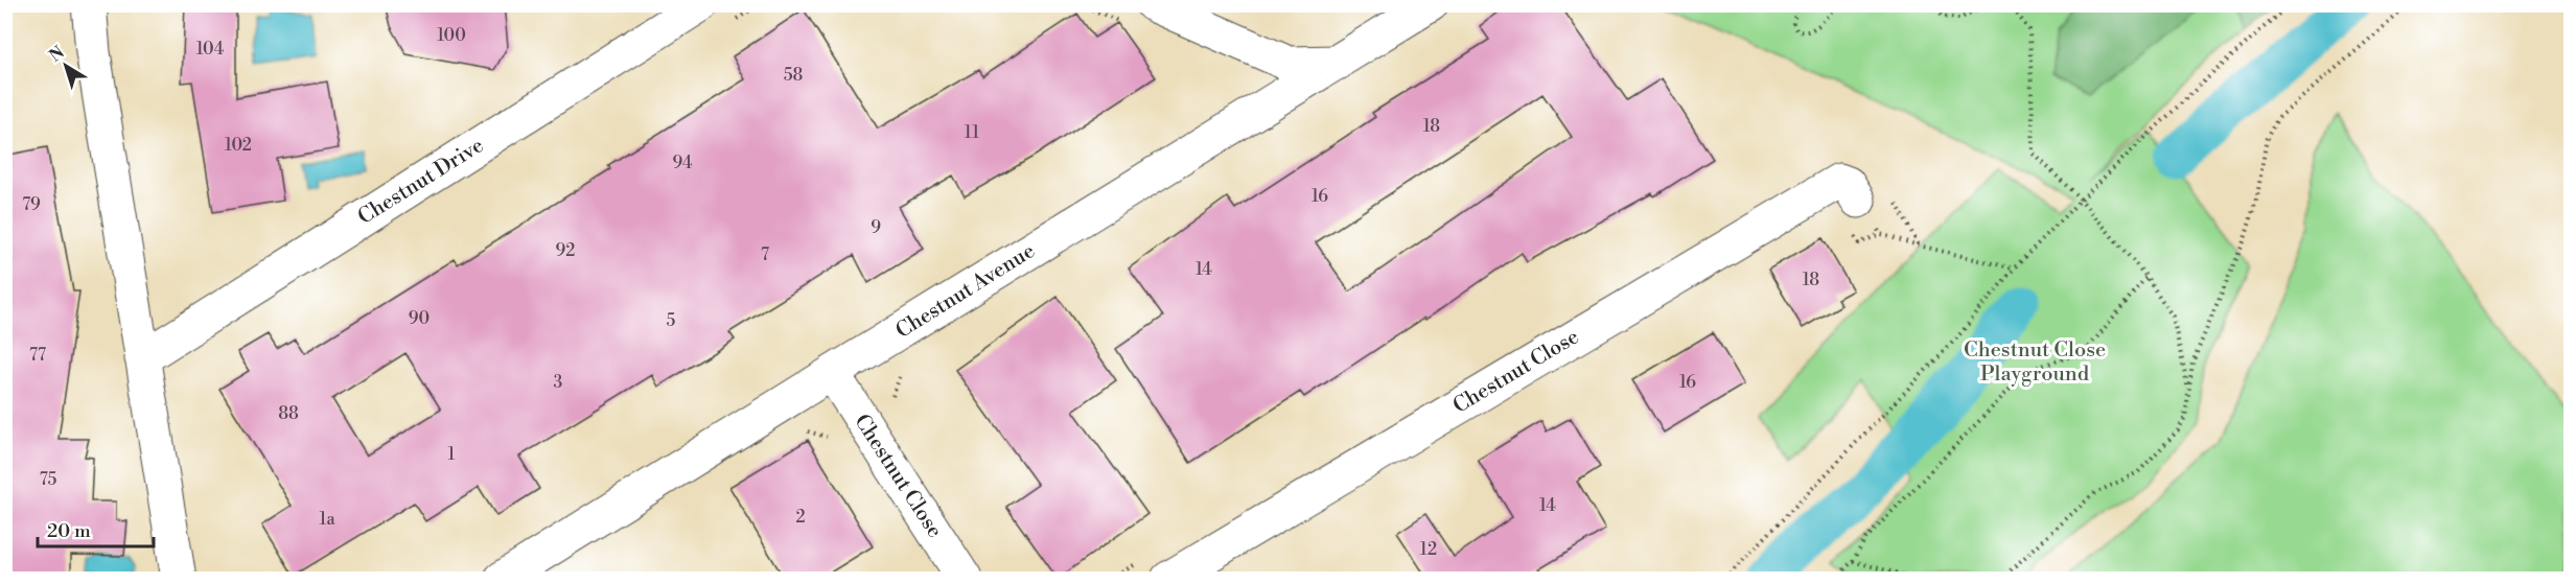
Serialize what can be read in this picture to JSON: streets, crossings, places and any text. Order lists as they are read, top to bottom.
{
  "streets": {
    "street": ["Chestnut Drive", "Chestnut Avenue", "Chestnut Close"]
  },
  "crossings": [
    ["Chestnut Avenue", "Chestnut Close"]
  ],
  "parks": ["Chestnut Close Playground"],
  "house_numbers": [
    "100",
    "104",
    "58",
    "18",
    "11",
    "102",
    "94",
    "16",
    "79",
    "9",
    "92",
    "7",
    "14",
    "18",
    "90",
    "5",
    "77",
    "3",
    "16",
    "88",
    "1",
    "75",
    "14",
    "2",
    "1a",
    "12"
  ],
  "scale_bar": "20 m",
  "north": "top left"
}
